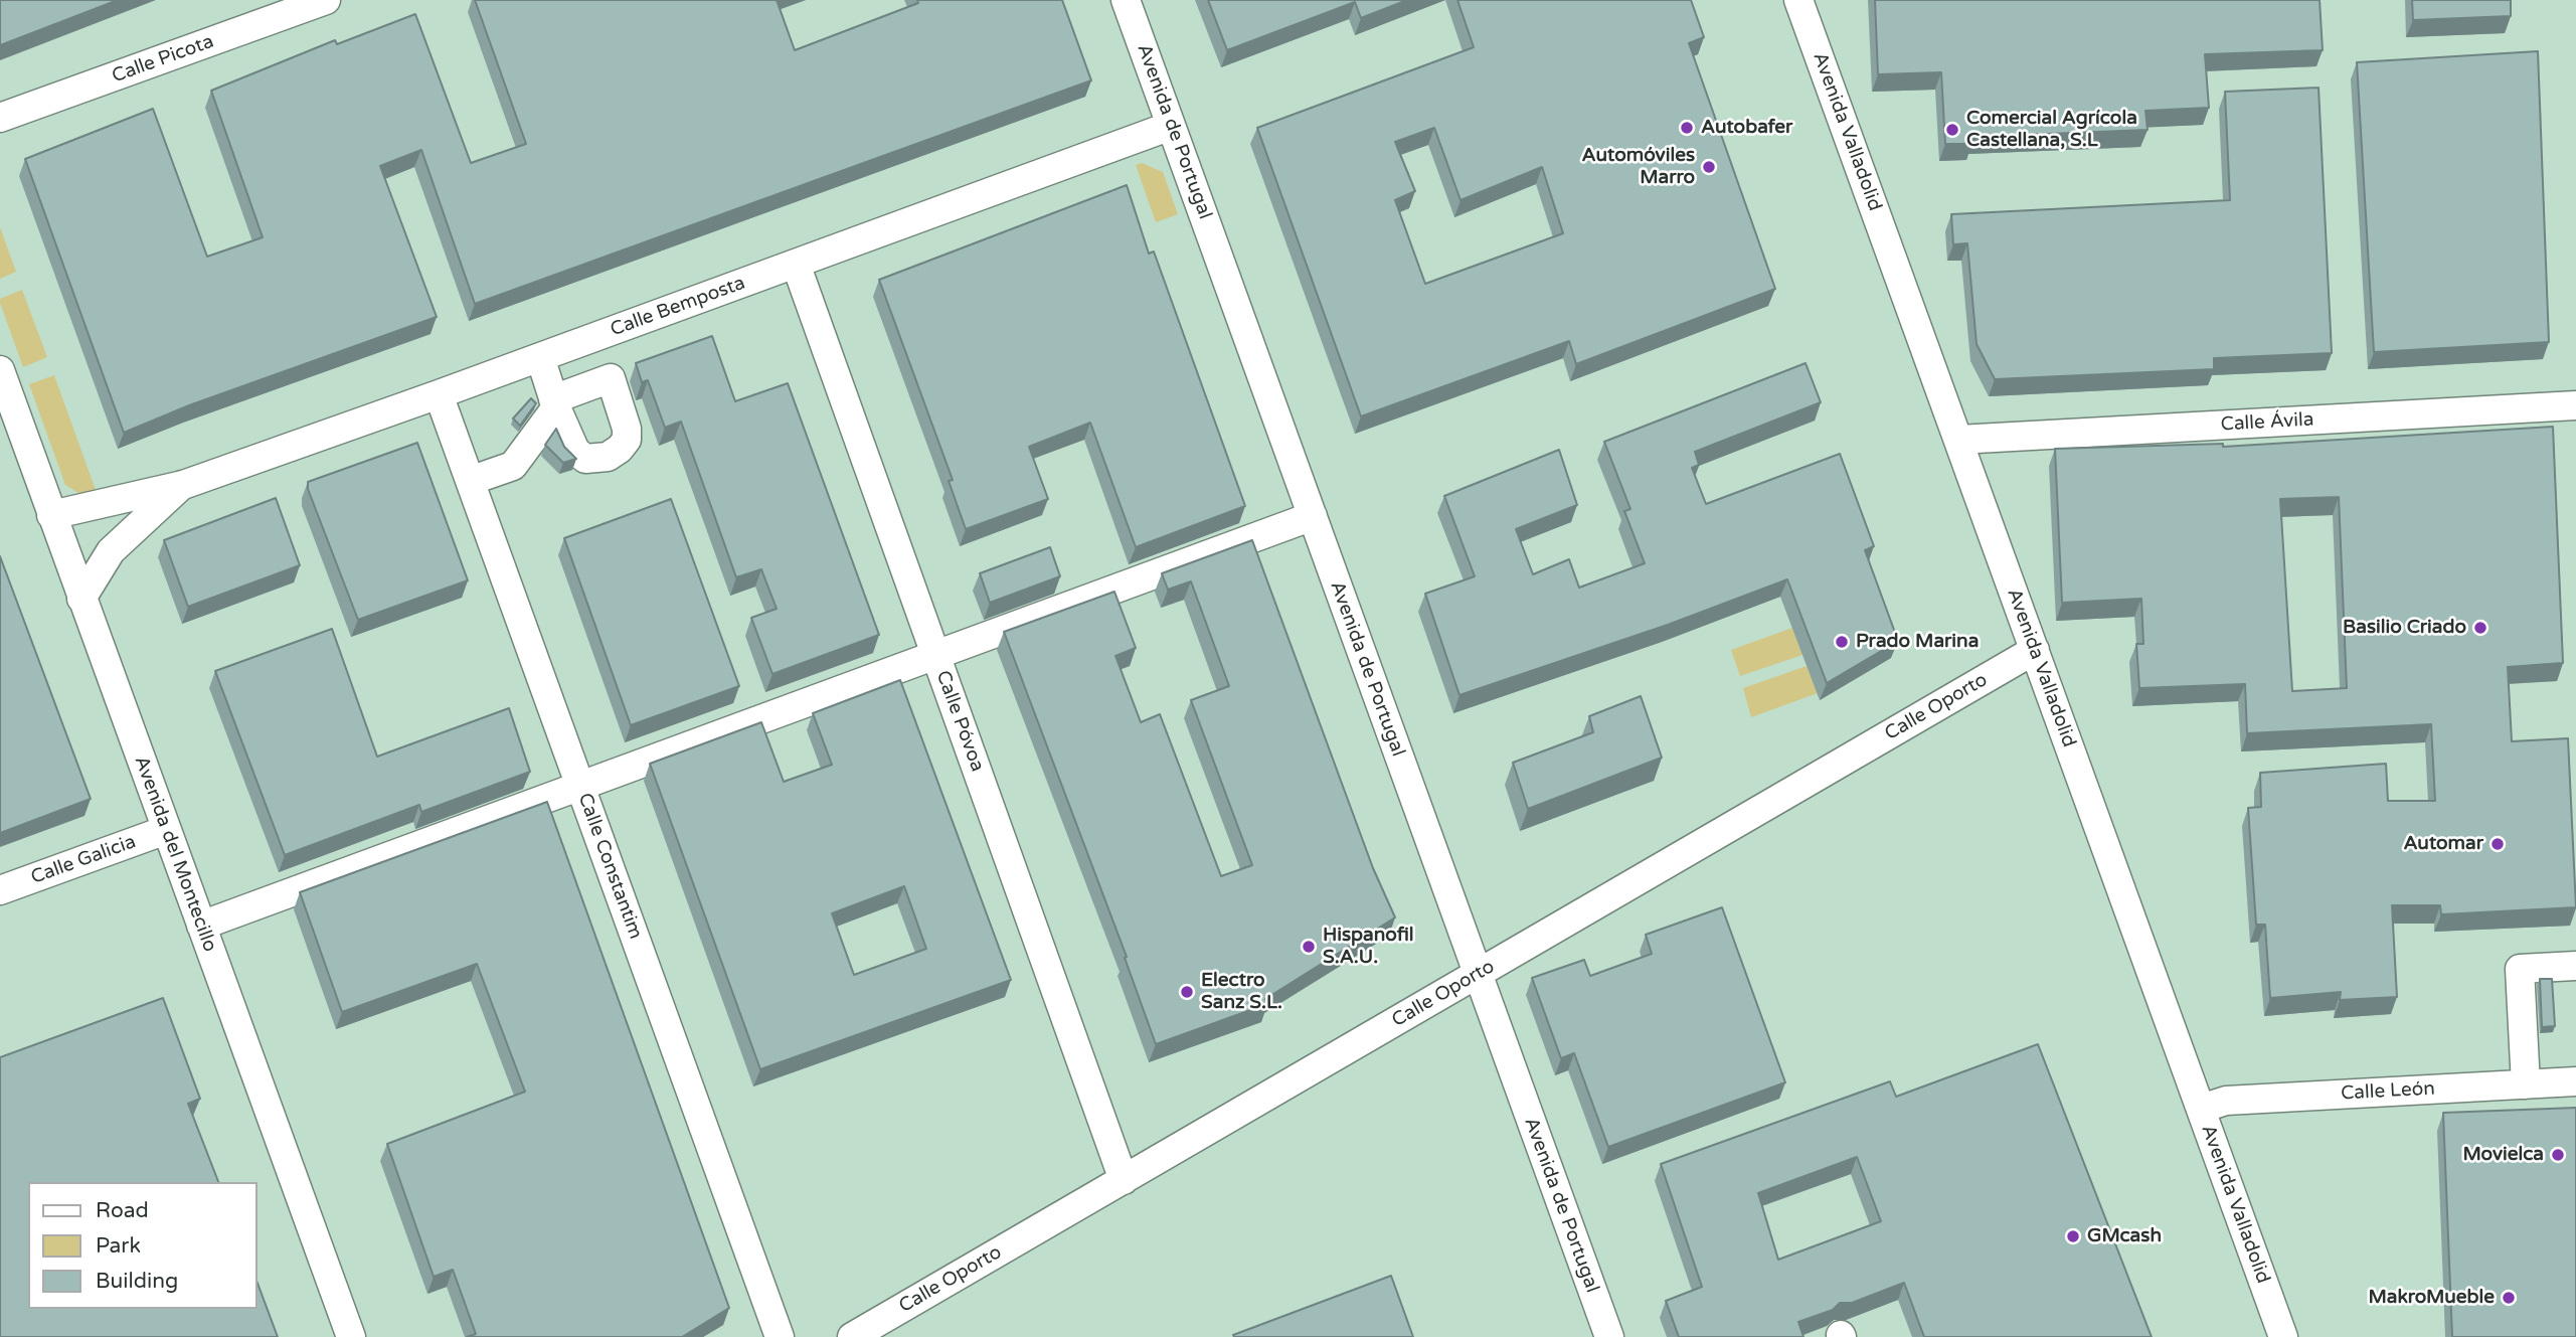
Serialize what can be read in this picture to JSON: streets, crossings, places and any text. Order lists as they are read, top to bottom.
{
  "streets": {
    "street": [
      "Calle Picota",
      "Avenida de Portugal",
      "Avenida Valladolid",
      "Calle Bemposta",
      "Calle Ávila",
      "Calle Oporto",
      "Calle Póvoa",
      "Avenida del Montecillo",
      "Calle Galicia",
      "Calle Constantim",
      "Calle León"
    ]
  },
  "crossings": [
    ["Avenida de Portugal", "Calle Bemposta"],
    ["Avenida de Portugal", "Calle Oporto"],
    ["Avenida Valladolid", "Calle Ávila"],
    ["Avenida Valladolid", "Calle Oporto"],
    ["Avenida Valladolid", "Calle León"],
    ["Calle Bemposta", "Calle Póvoa"],
    ["Calle Bemposta", "Avenida del Montecillo"],
    ["Calle Bemposta", "Calle Constantim"],
    ["Calle Oporto", "Calle Póvoa"],
    ["Avenida del Montecillo", "Calle Galicia"]
  ],
  "places": [
    "Autobafer",
    "Comercial Agrícola Castellana, S.L",
    "Automóviles Marro",
    "Basilio Criado",
    "Prado Marina",
    "Automar",
    "Hispanofil S.A.U.",
    "Electro Sanz S.L.",
    "Movielca",
    "GMcash",
    "MakroMueble"
  ],
  "legend": ["Road", "Park", "Building"]
}
